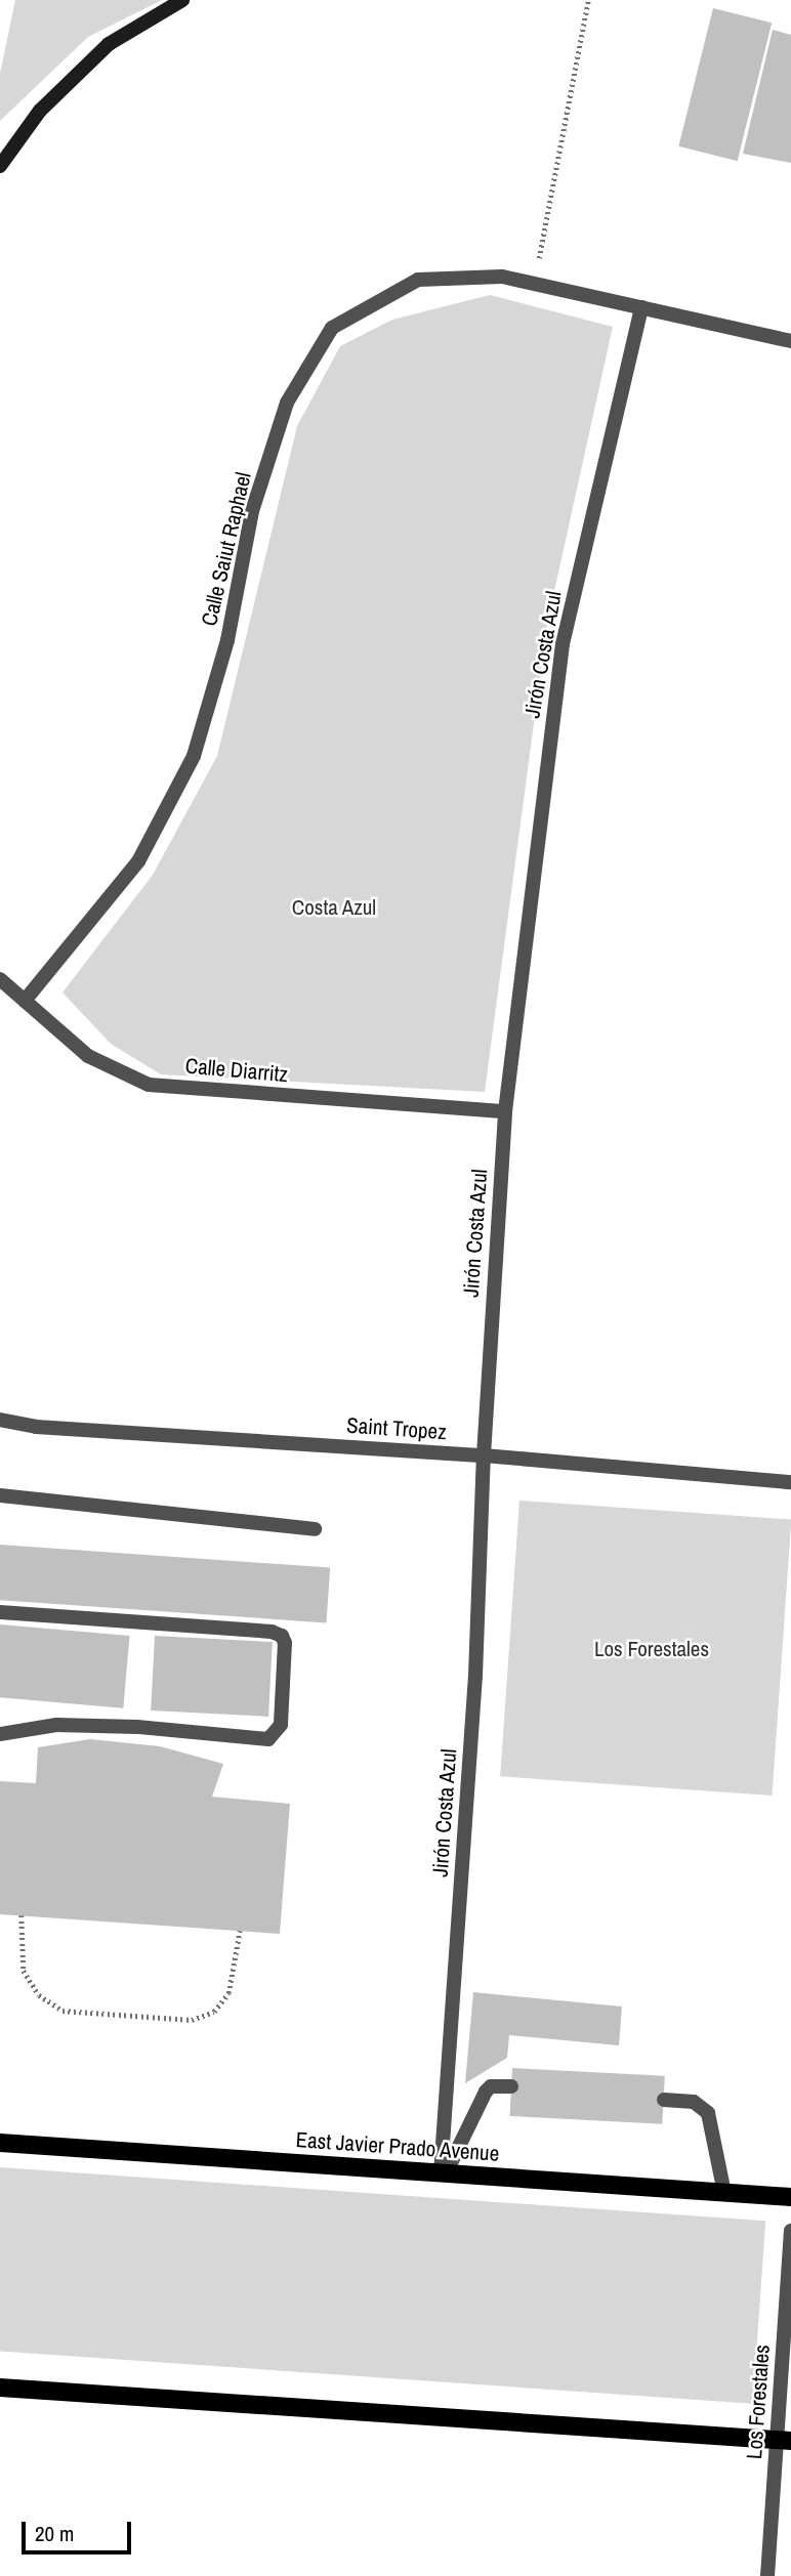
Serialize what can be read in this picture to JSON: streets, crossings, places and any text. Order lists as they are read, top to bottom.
{
  "streets": {
    "main road": ["East Javier Prado Avenue"],
    "street": [
      "Calle Saiut Raphael",
      "Jirón Costa Azul",
      "Calle Diarritz",
      "Saint Tropez",
      "Los Forestales"
    ]
  },
  "crossings": [
    ["Calle Saiut Raphael", "Jirón Costa Azul"],
    ["Calle Saiut Raphael", "Calle Diarritz"],
    ["Jirón Costa Azul", "Calle Diarritz"],
    ["Jirón Costa Azul", "Saint Tropez"],
    ["Jirón Costa Azul", "East Javier Prado Avenue"]
  ],
  "parks": ["Costa Azul", "Los Forestales"],
  "scale_bar": "20 m"
}
